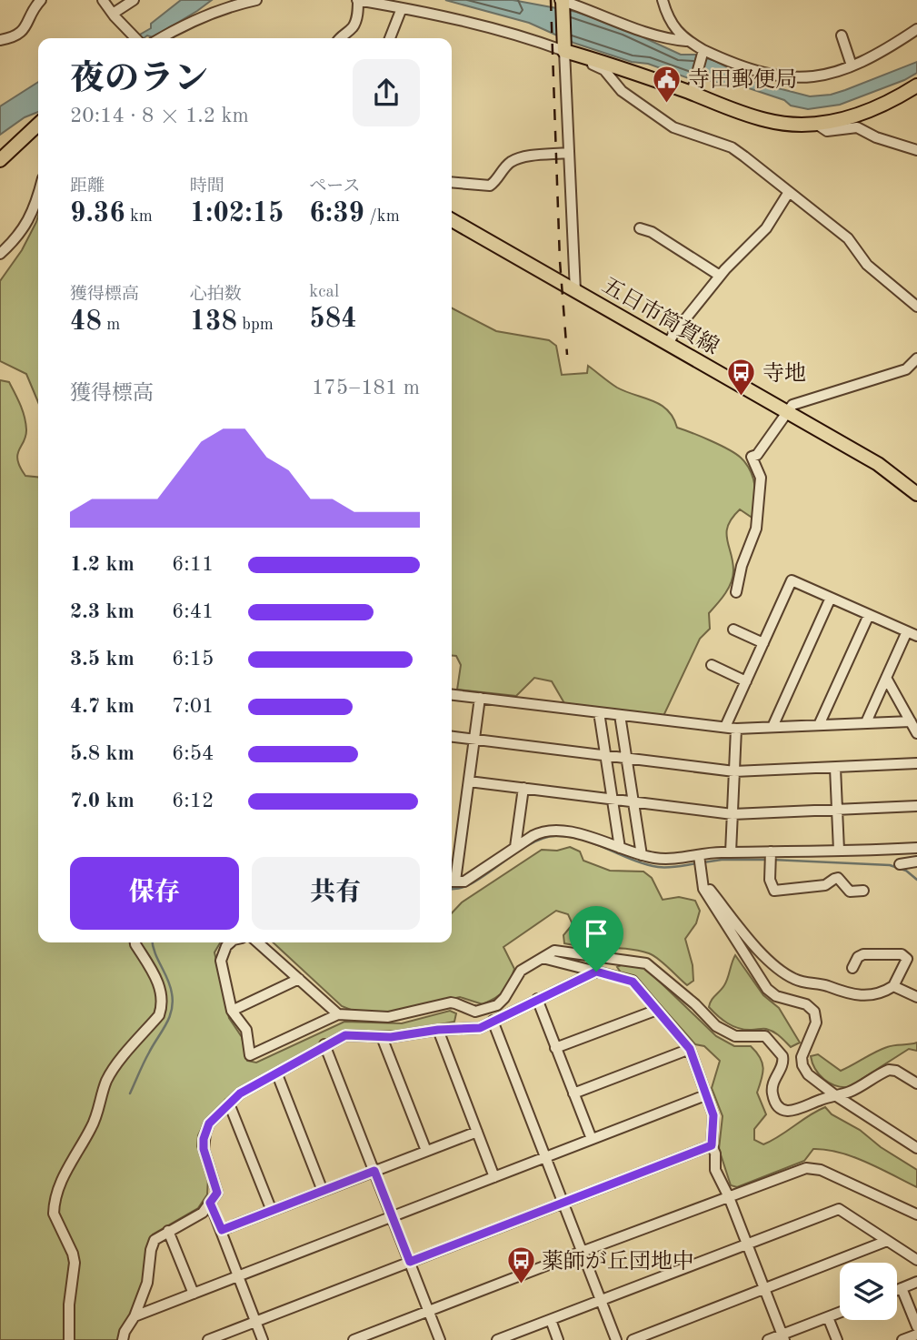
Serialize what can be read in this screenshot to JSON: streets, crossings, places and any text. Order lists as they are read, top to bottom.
{
  "streets": {
    "main road": ["五日市筒賀線"]
  },
  "places": {
    "public building": ["寺田郵便局"],
    "bus stop": ["寺地", "薬師が丘団地中"]
  },
  "page": {
    "heading": ["夜のラン", "20:14 · 8 × 1.2 km"],
    "stats": [
      ["距離", "9.36 km"],
      ["時間", "1:02:15"],
      ["ペース", "6:39 /km"],
      ["獲得標高", "48 m"],
      ["心拍数", "138 bpm"],
      ["kcal", "584"]
    ],
    "chart": ["獲得標高", "175–181 m"],
    "list": [
      {
        "name": "1.2 km",
        "note": "6:11"
      },
      {
        "name": "2.3 km",
        "note": "6:41"
      },
      {
        "name": "3.5 km",
        "note": "6:15"
      },
      {
        "name": "4.7 km",
        "note": "7:01"
      },
      {
        "name": "5.8 km",
        "note": "6:54"
      },
      {
        "name": "7.0 km",
        "note": "6:12"
      }
    ],
    "buttons": ["保存", "共有"]
  }
}
